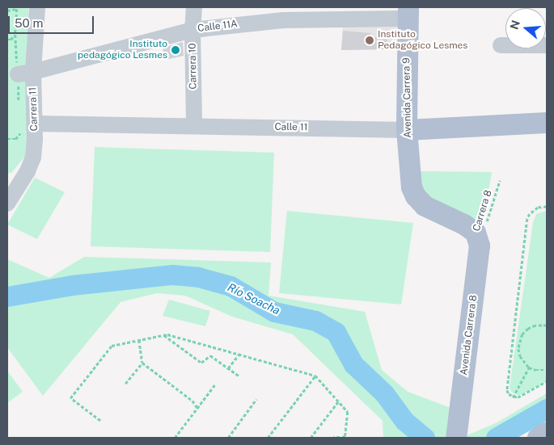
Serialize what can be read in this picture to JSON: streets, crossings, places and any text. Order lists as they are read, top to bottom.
{
  "streets": {
    "main road": ["Avenida Carrera 9", "Calle 11", "Avenida Carrera 8"],
    "street": ["Calle 11A", "Carrera 10", "Carrera 11"],
    "path": ["Carrera 8"]
  },
  "crossings": [
    ["Calle 11A", "Carrera 10"],
    ["Calle 11A", "Avenida Carrera 9"],
    ["Calle 11A", "Carrera 11"],
    ["Carrera 10", "Calle 11"],
    ["Avenida Carrera 9", "Calle 11"],
    ["Avenida Carrera 9", "Carrera 8"],
    ["Avenida Carrera 9", "Avenida Carrera 8"],
    ["Carrera 11", "Calle 11"],
    ["Carrera 8", "Avenida Carrera 8"]
  ],
  "water": ["Río Soacha"],
  "places": ["Instituto Pedagógico Lesmes", "Instituto pedagógico Lesmes"],
  "scale_bar": "50 m",
  "north": "left"
}
